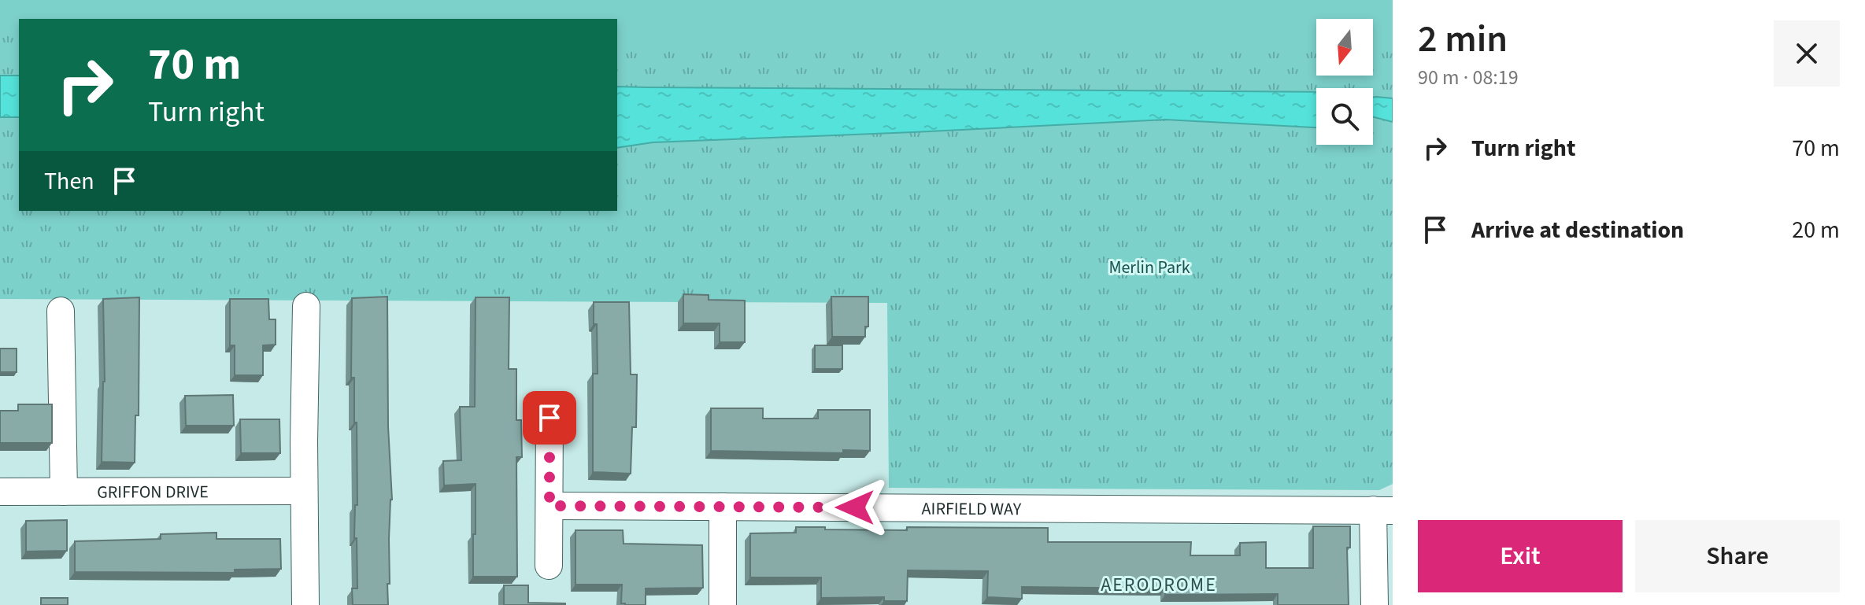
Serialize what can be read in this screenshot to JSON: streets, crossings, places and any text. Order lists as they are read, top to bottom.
{
  "streets": {
    "street": ["GRIFFON DRIVE", "AIRFIELD WAY"]
  },
  "districts": ["AERODROME"],
  "parks": ["Merlin Park"],
  "north": "bottom",
  "page": {
    "heading": ["2 min", "90 m · 08:19"],
    "turn": ["70 m", "Turn right"],
    "list": [
      {
        "name": "Turn right",
        "value": "70 m"
      },
      {
        "name": "Arrive at destination",
        "value": "20 m"
      }
    ],
    "then": "Then",
    "buttons": ["Exit", "Share"]
  }
}
